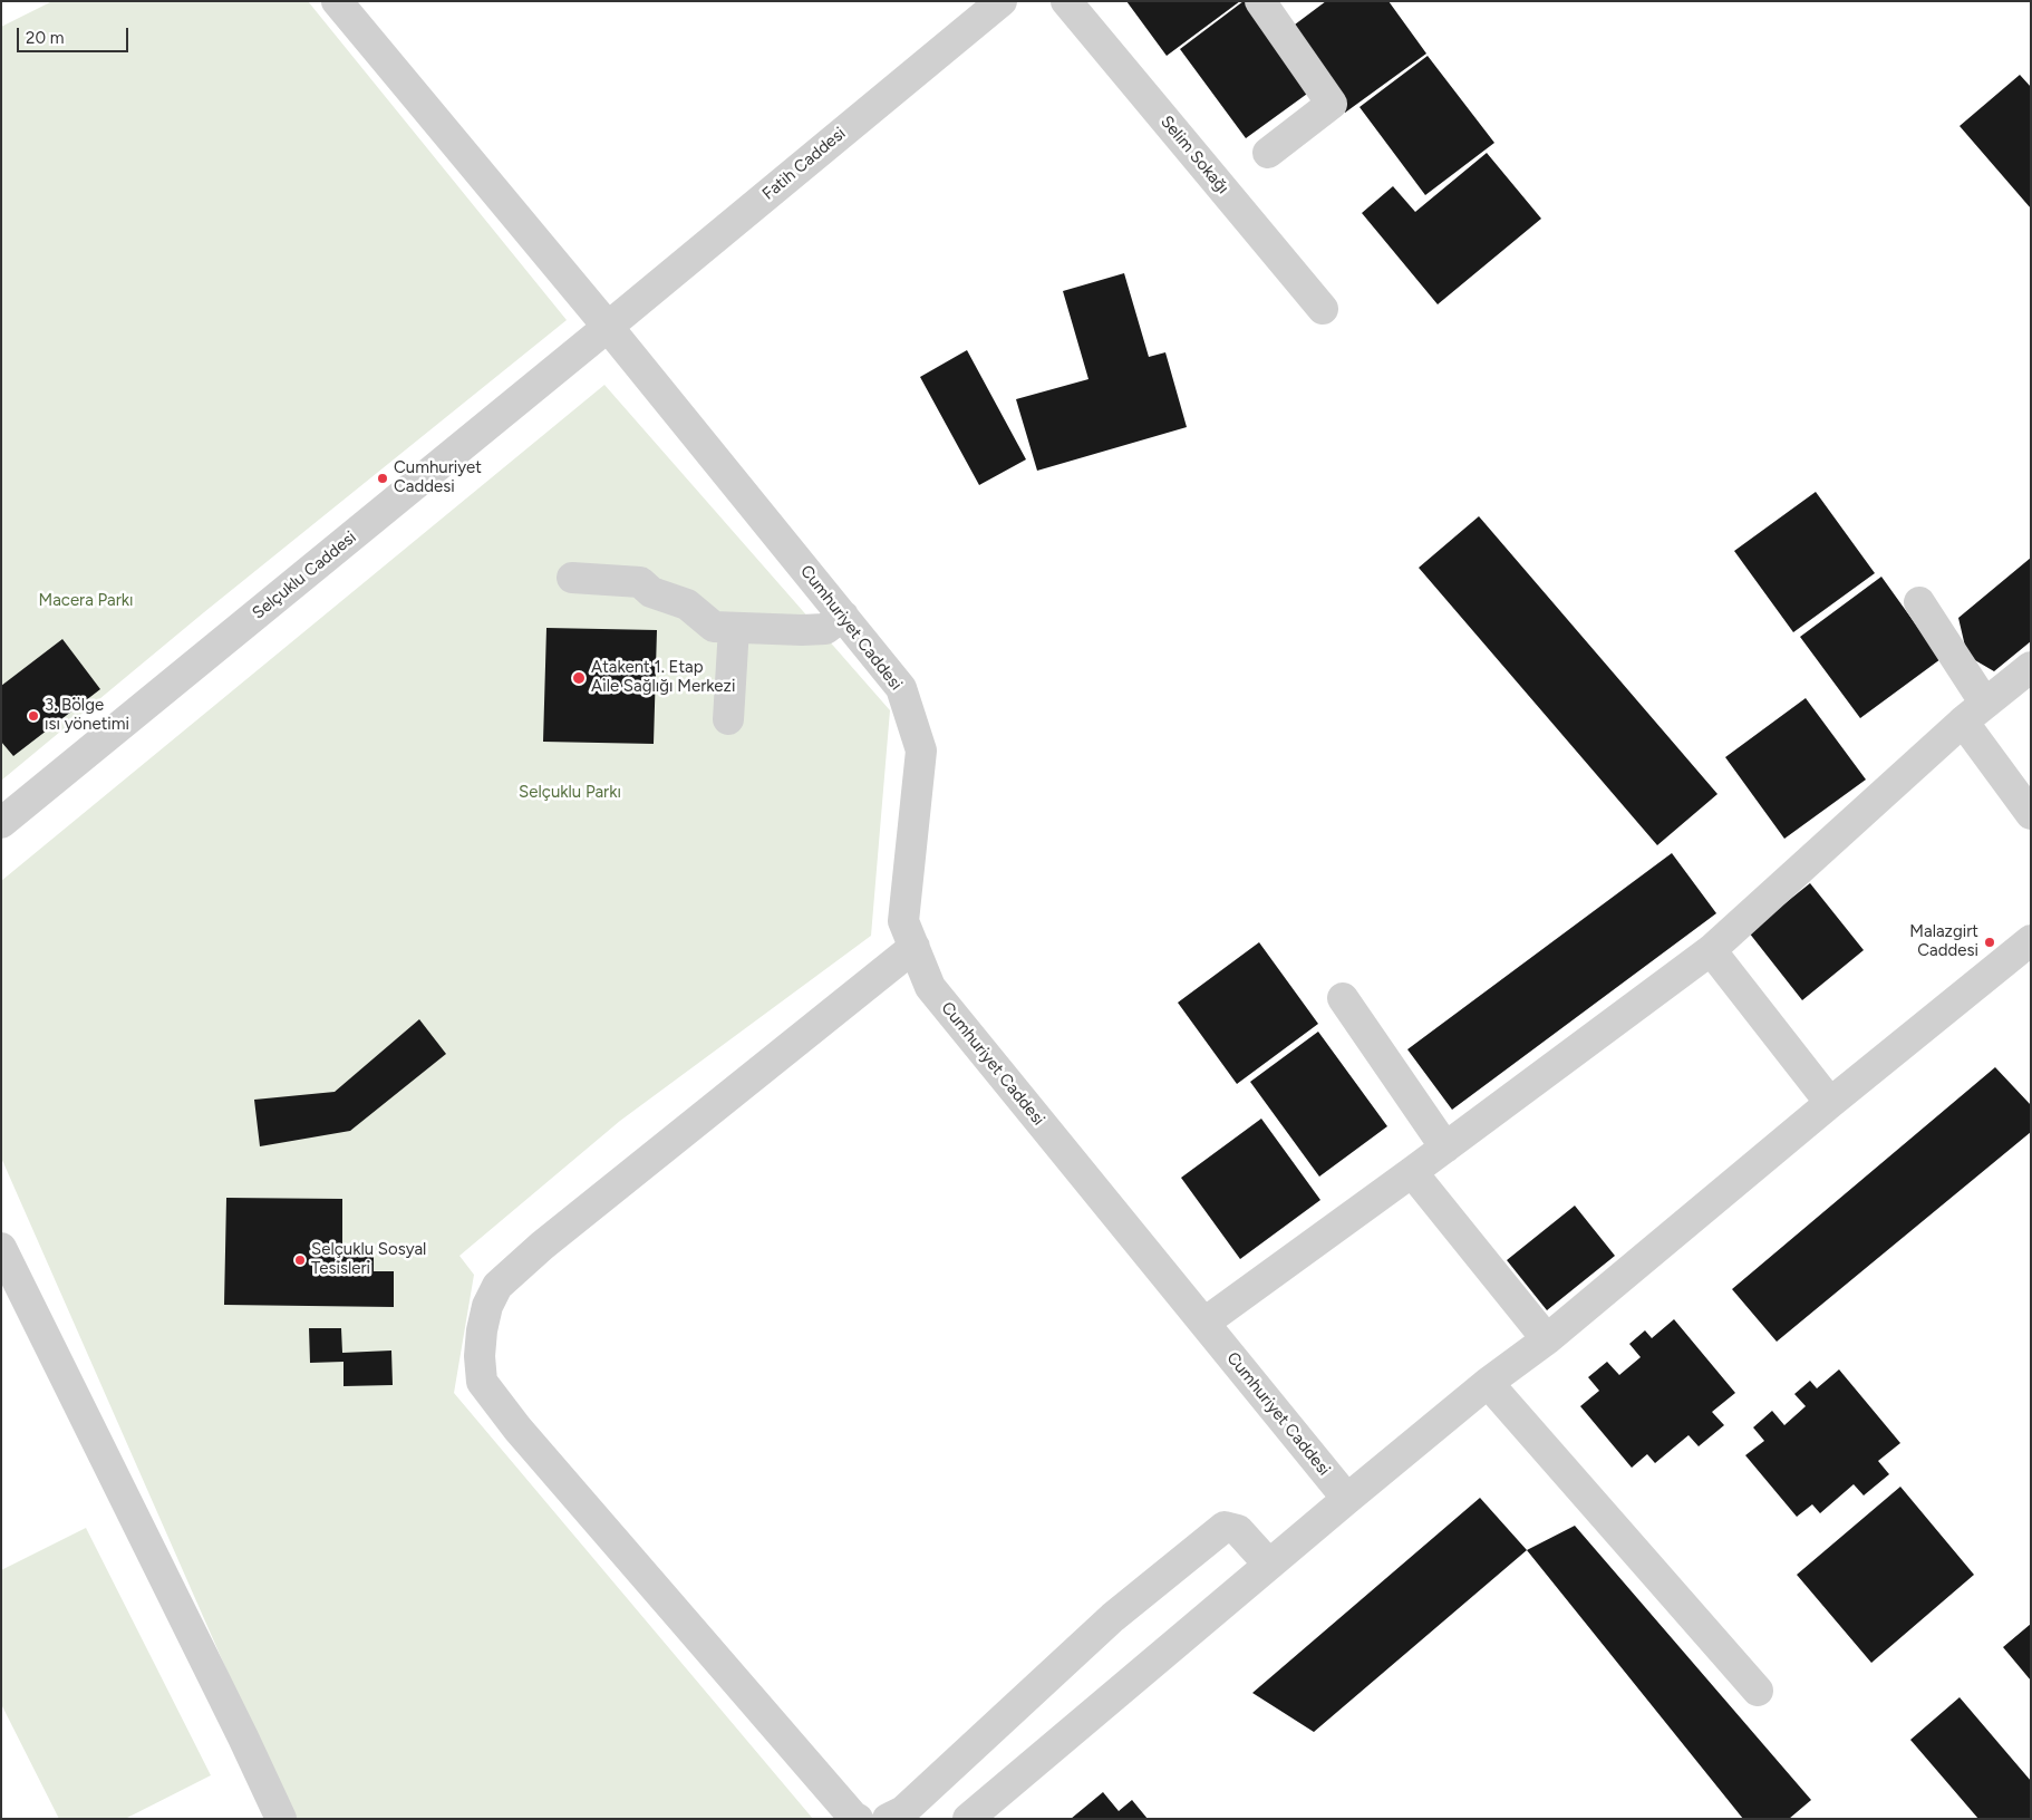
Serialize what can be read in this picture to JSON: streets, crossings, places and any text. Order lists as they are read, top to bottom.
{
  "streets": {
    "street": [
      "Selim Sokağı",
      "Fatih Caddesi",
      "Selçuklu Caddesi",
      "Cumhuriyet Caddesi"
    ]
  },
  "crossings": [
    ["Fatih Caddesi", "Selçuklu Caddesi"],
    ["Fatih Caddesi", "Cumhuriyet Caddesi"],
    ["Selçuklu Caddesi", "Cumhuriyet Caddesi"]
  ],
  "parks": ["Macera Parkı", "Selçuklu Parkı"],
  "places": [
    "Cumhuriyet Caddesi",
    "Atakent 1. Etap Aile Sağlığı Merkezi",
    "3. Bölge ısı yönetimi",
    "Malazgirt Caddesi",
    "Selçuklu Sosyal Tesisleri"
  ],
  "scale_bar": "20 m"
}
